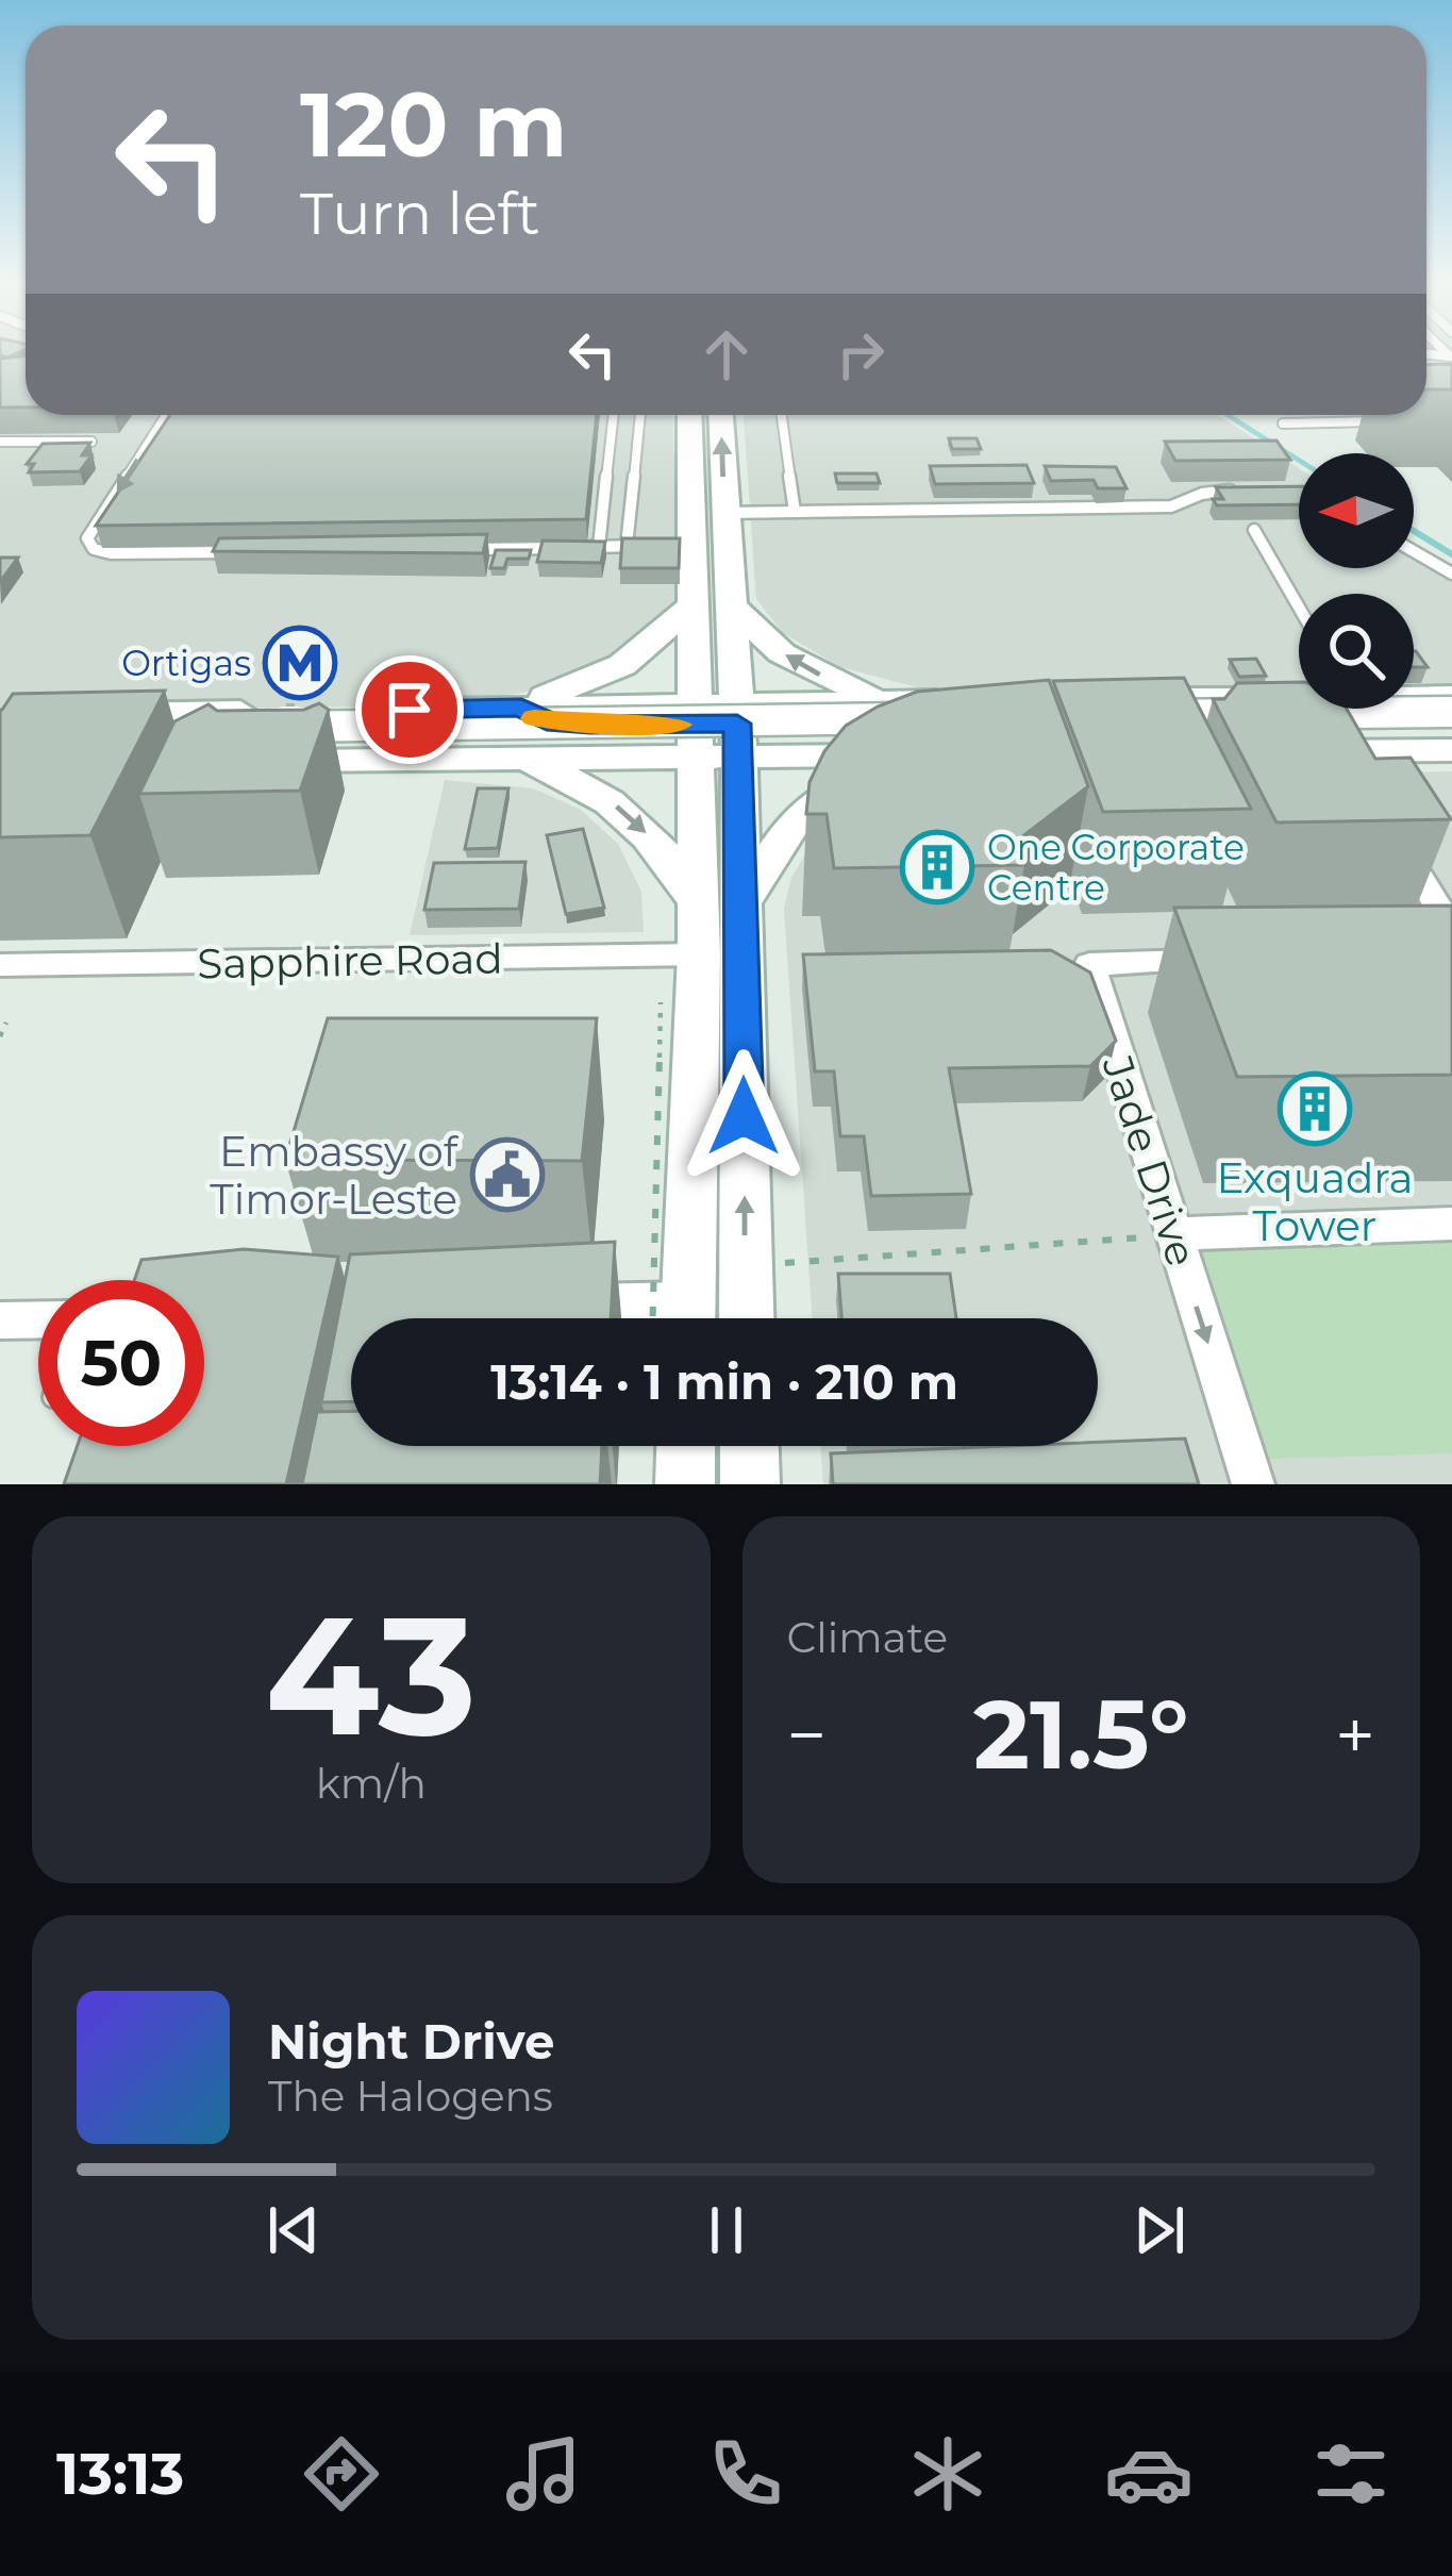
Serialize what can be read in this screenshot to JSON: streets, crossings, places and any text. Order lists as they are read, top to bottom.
{
  "streets": {
    "street": ["Sapphire Road", "Jade Drive"]
  },
  "one_way": ["Jade Drive"],
  "places": {
    "metro station": ["Ortigas"],
    "building": ["One Corporate Centre", "Exquadra Tower"],
    "public building": ["Embassy of Timor-Leste"]
  },
  "north": "left",
  "page": {
    "turn": ["120 m", "Turn left"],
    "limit": "50",
    "trip": "13:14 · 1 min · 210 m",
    "tile": [
      ["43", "km/h"],
      "Climate"
    ],
    "heat": ["−", "21.5°", "+"],
    "song": ["Night Drive", "The Halogens"],
    "tabs": "13:13"
  }
}
